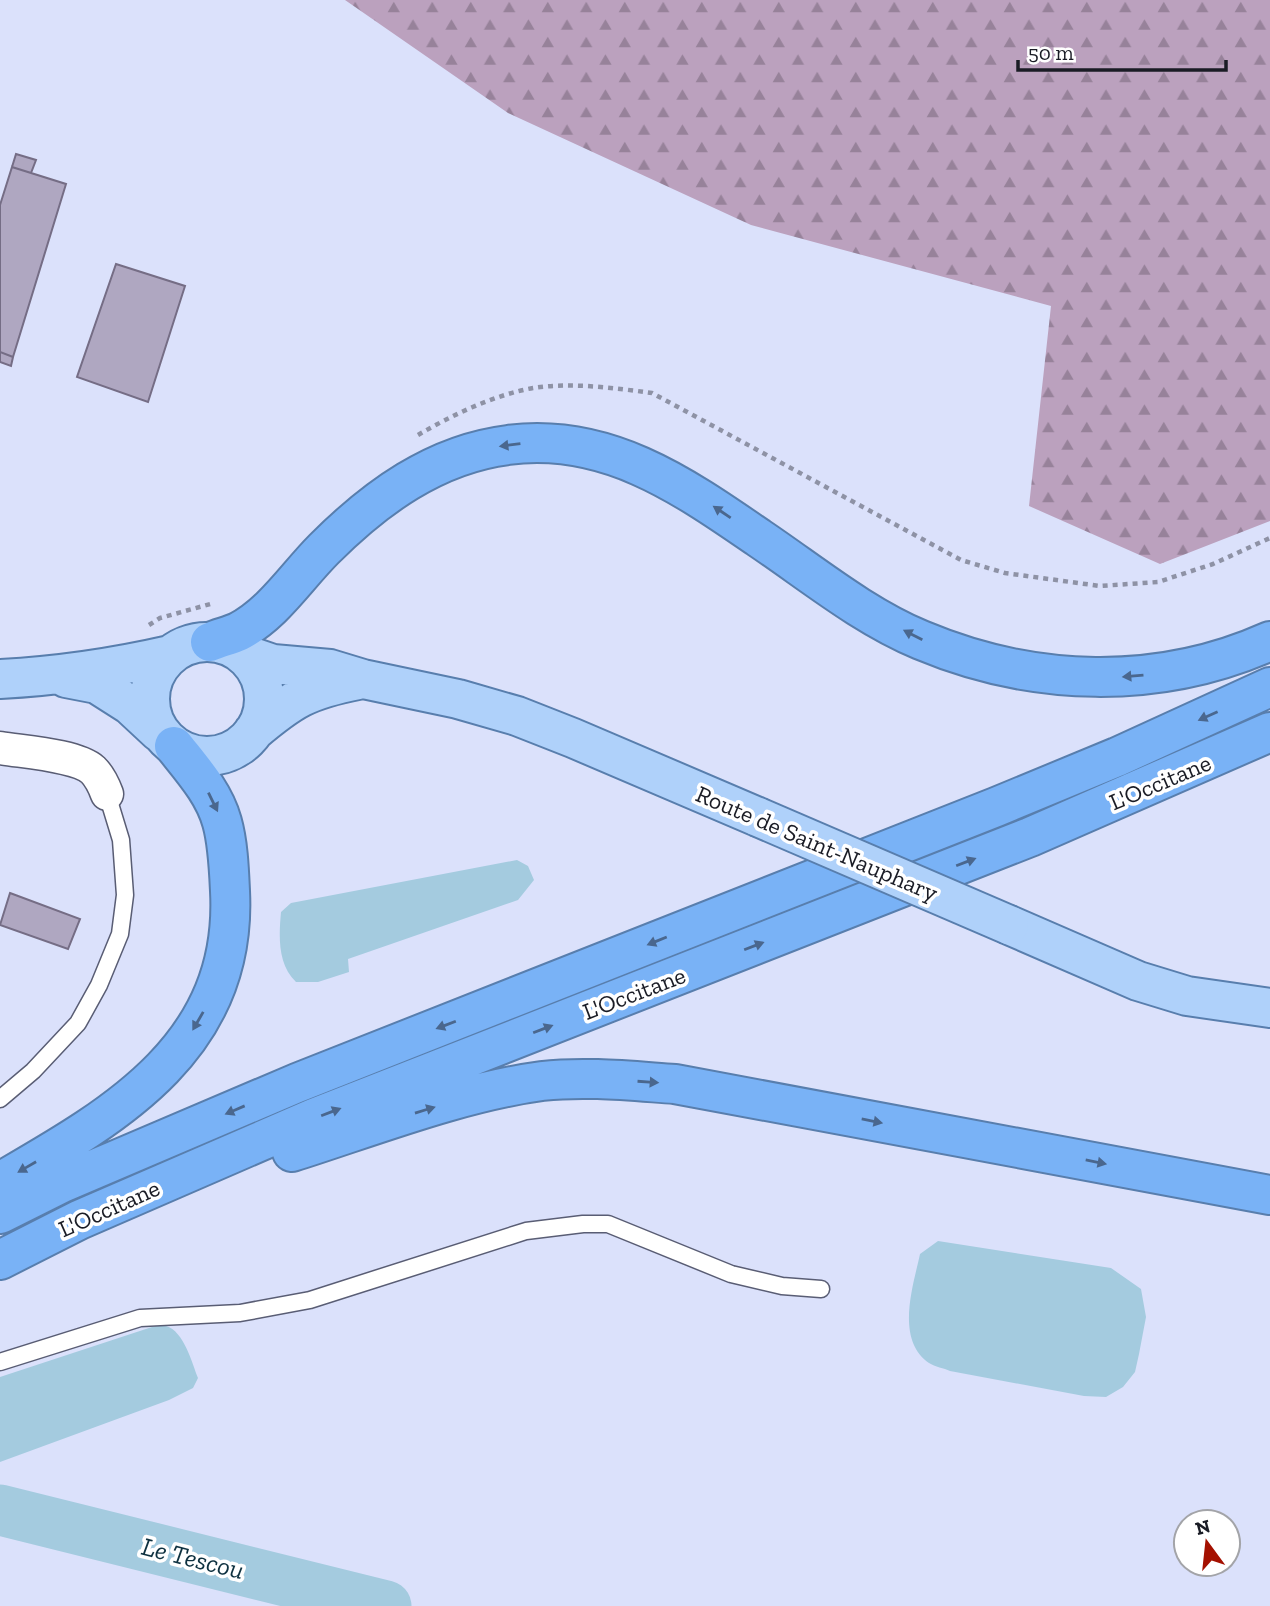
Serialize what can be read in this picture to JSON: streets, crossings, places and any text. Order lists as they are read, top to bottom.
{
  "streets": {
    "highway": ["L'Occitane"],
    "main road": ["Route de Saint-Nauphary"]
  },
  "water": ["Le Tescou"],
  "scale_bar": "50 m",
  "north": "top"
}
